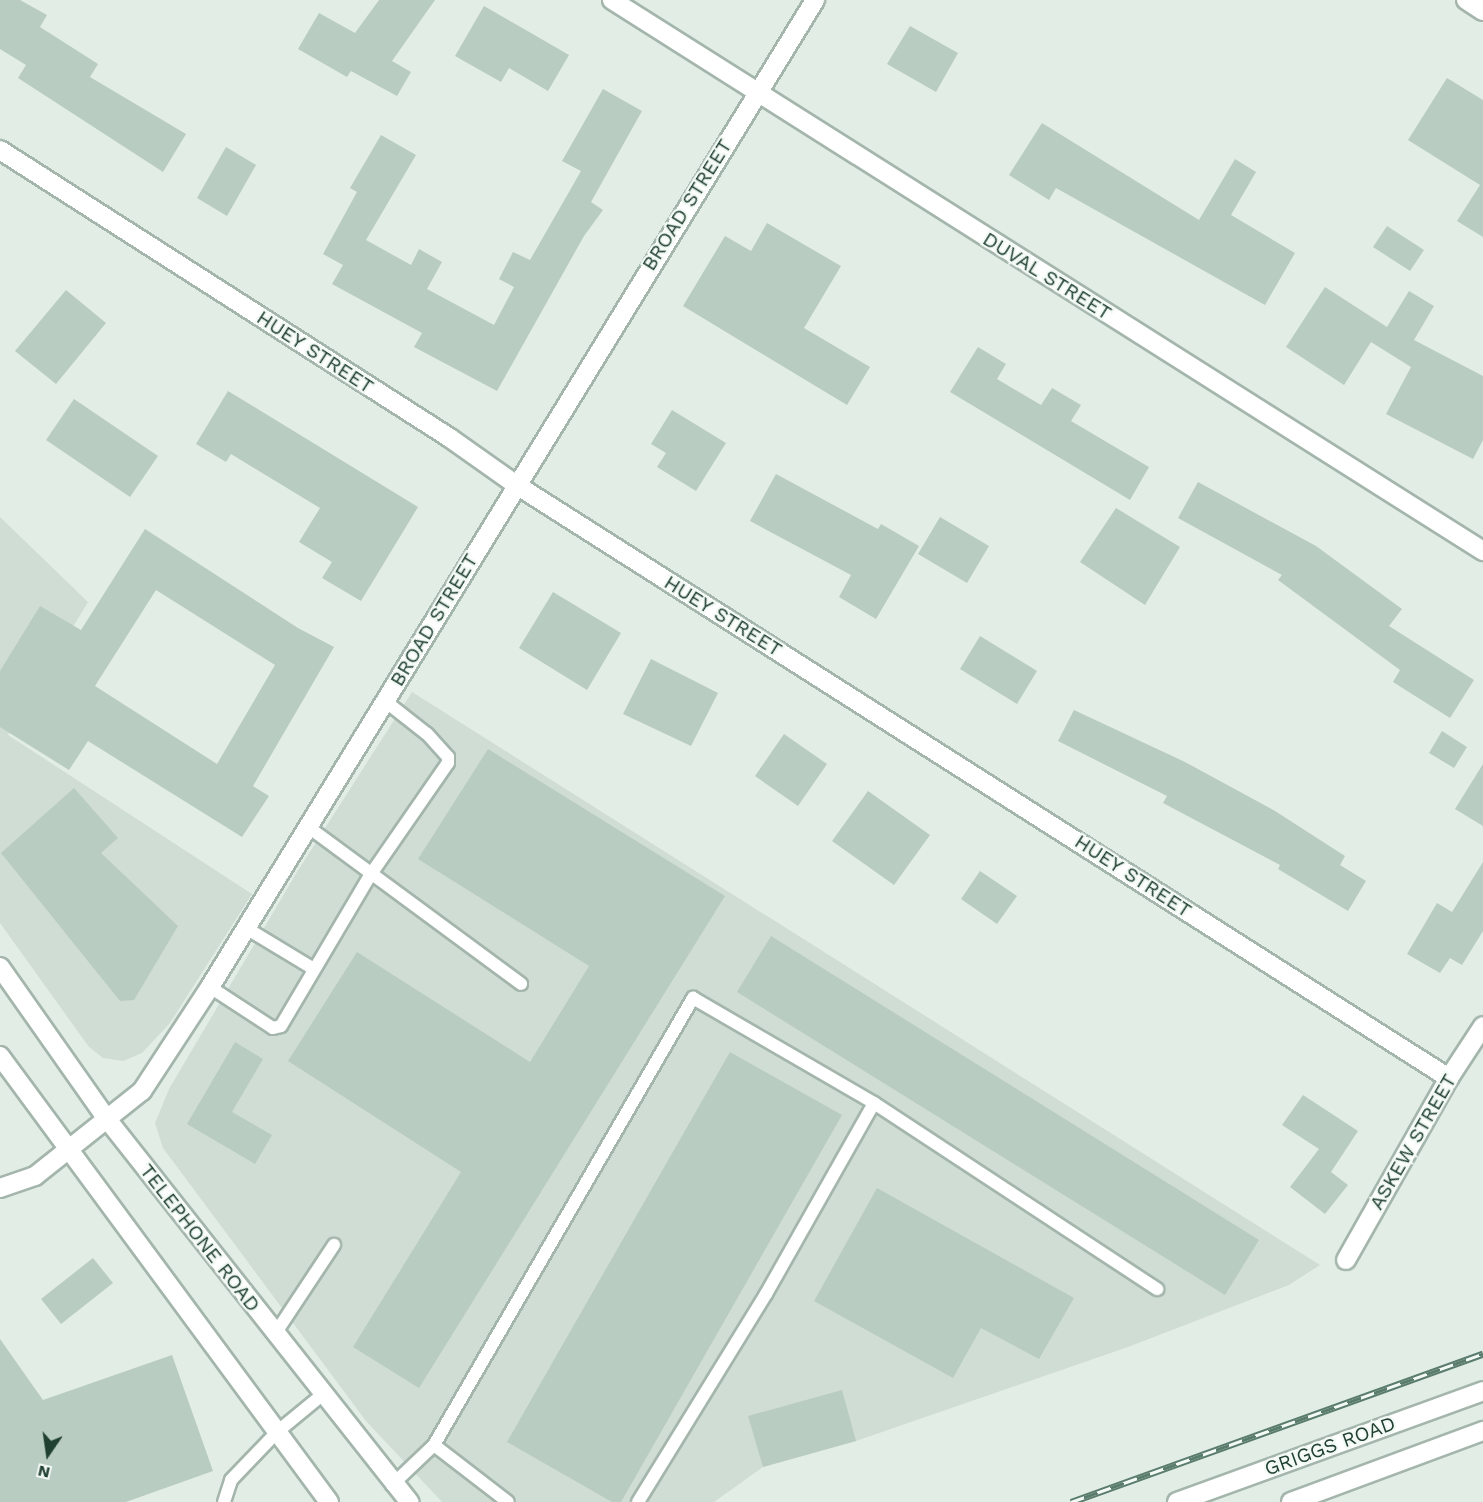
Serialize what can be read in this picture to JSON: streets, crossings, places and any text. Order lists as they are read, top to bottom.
{
  "streets": {
    "street": [
      "BROAD STREET",
      "DUVAL STREET",
      "HUEY STREET",
      "ASKEW STREET",
      "TELEPHONE ROAD",
      "GRIGGS ROAD"
    ]
  },
  "crossings": [
    ["BROAD STREET", "DUVAL STREET"],
    ["BROAD STREET", "HUEY STREET"],
    ["BROAD STREET", "TELEPHONE ROAD"],
    ["HUEY STREET", "ASKEW STREET"]
  ],
  "north": "bottom"
}
